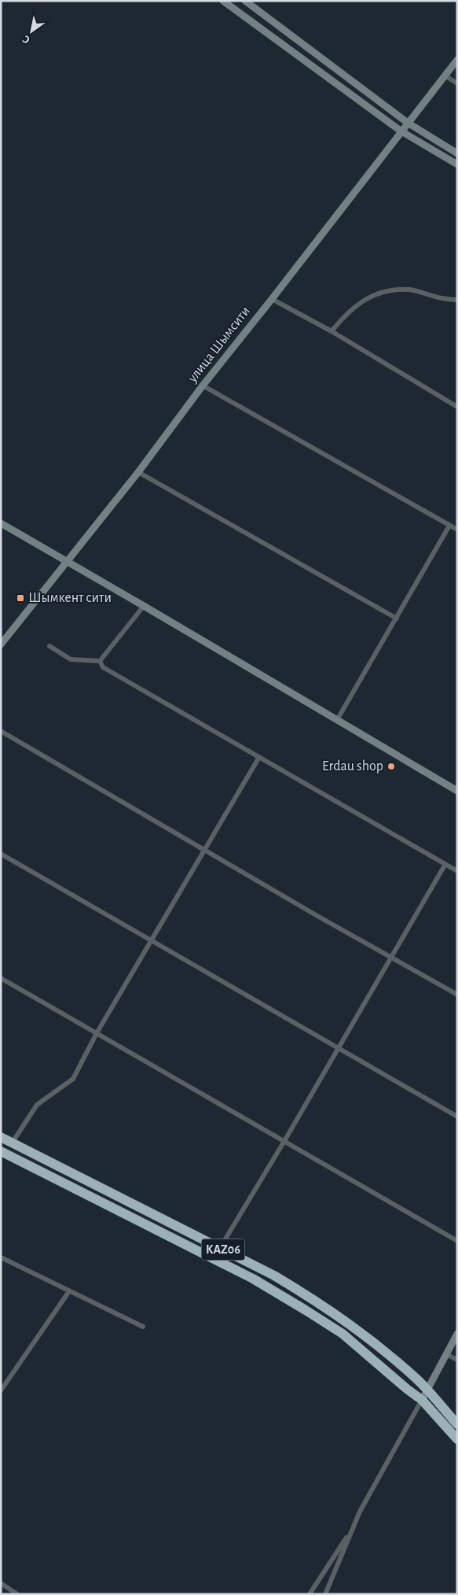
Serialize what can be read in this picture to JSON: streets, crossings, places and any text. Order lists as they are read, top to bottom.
{
  "streets": {
    "highway": ["KАZ06"],
    "main road": ["улица Шымсити"]
  },
  "places": {
    "transit": ["Шымкент сити"],
    "other": ["Erdau shop"]
  },
  "north": "bottom left"
}
